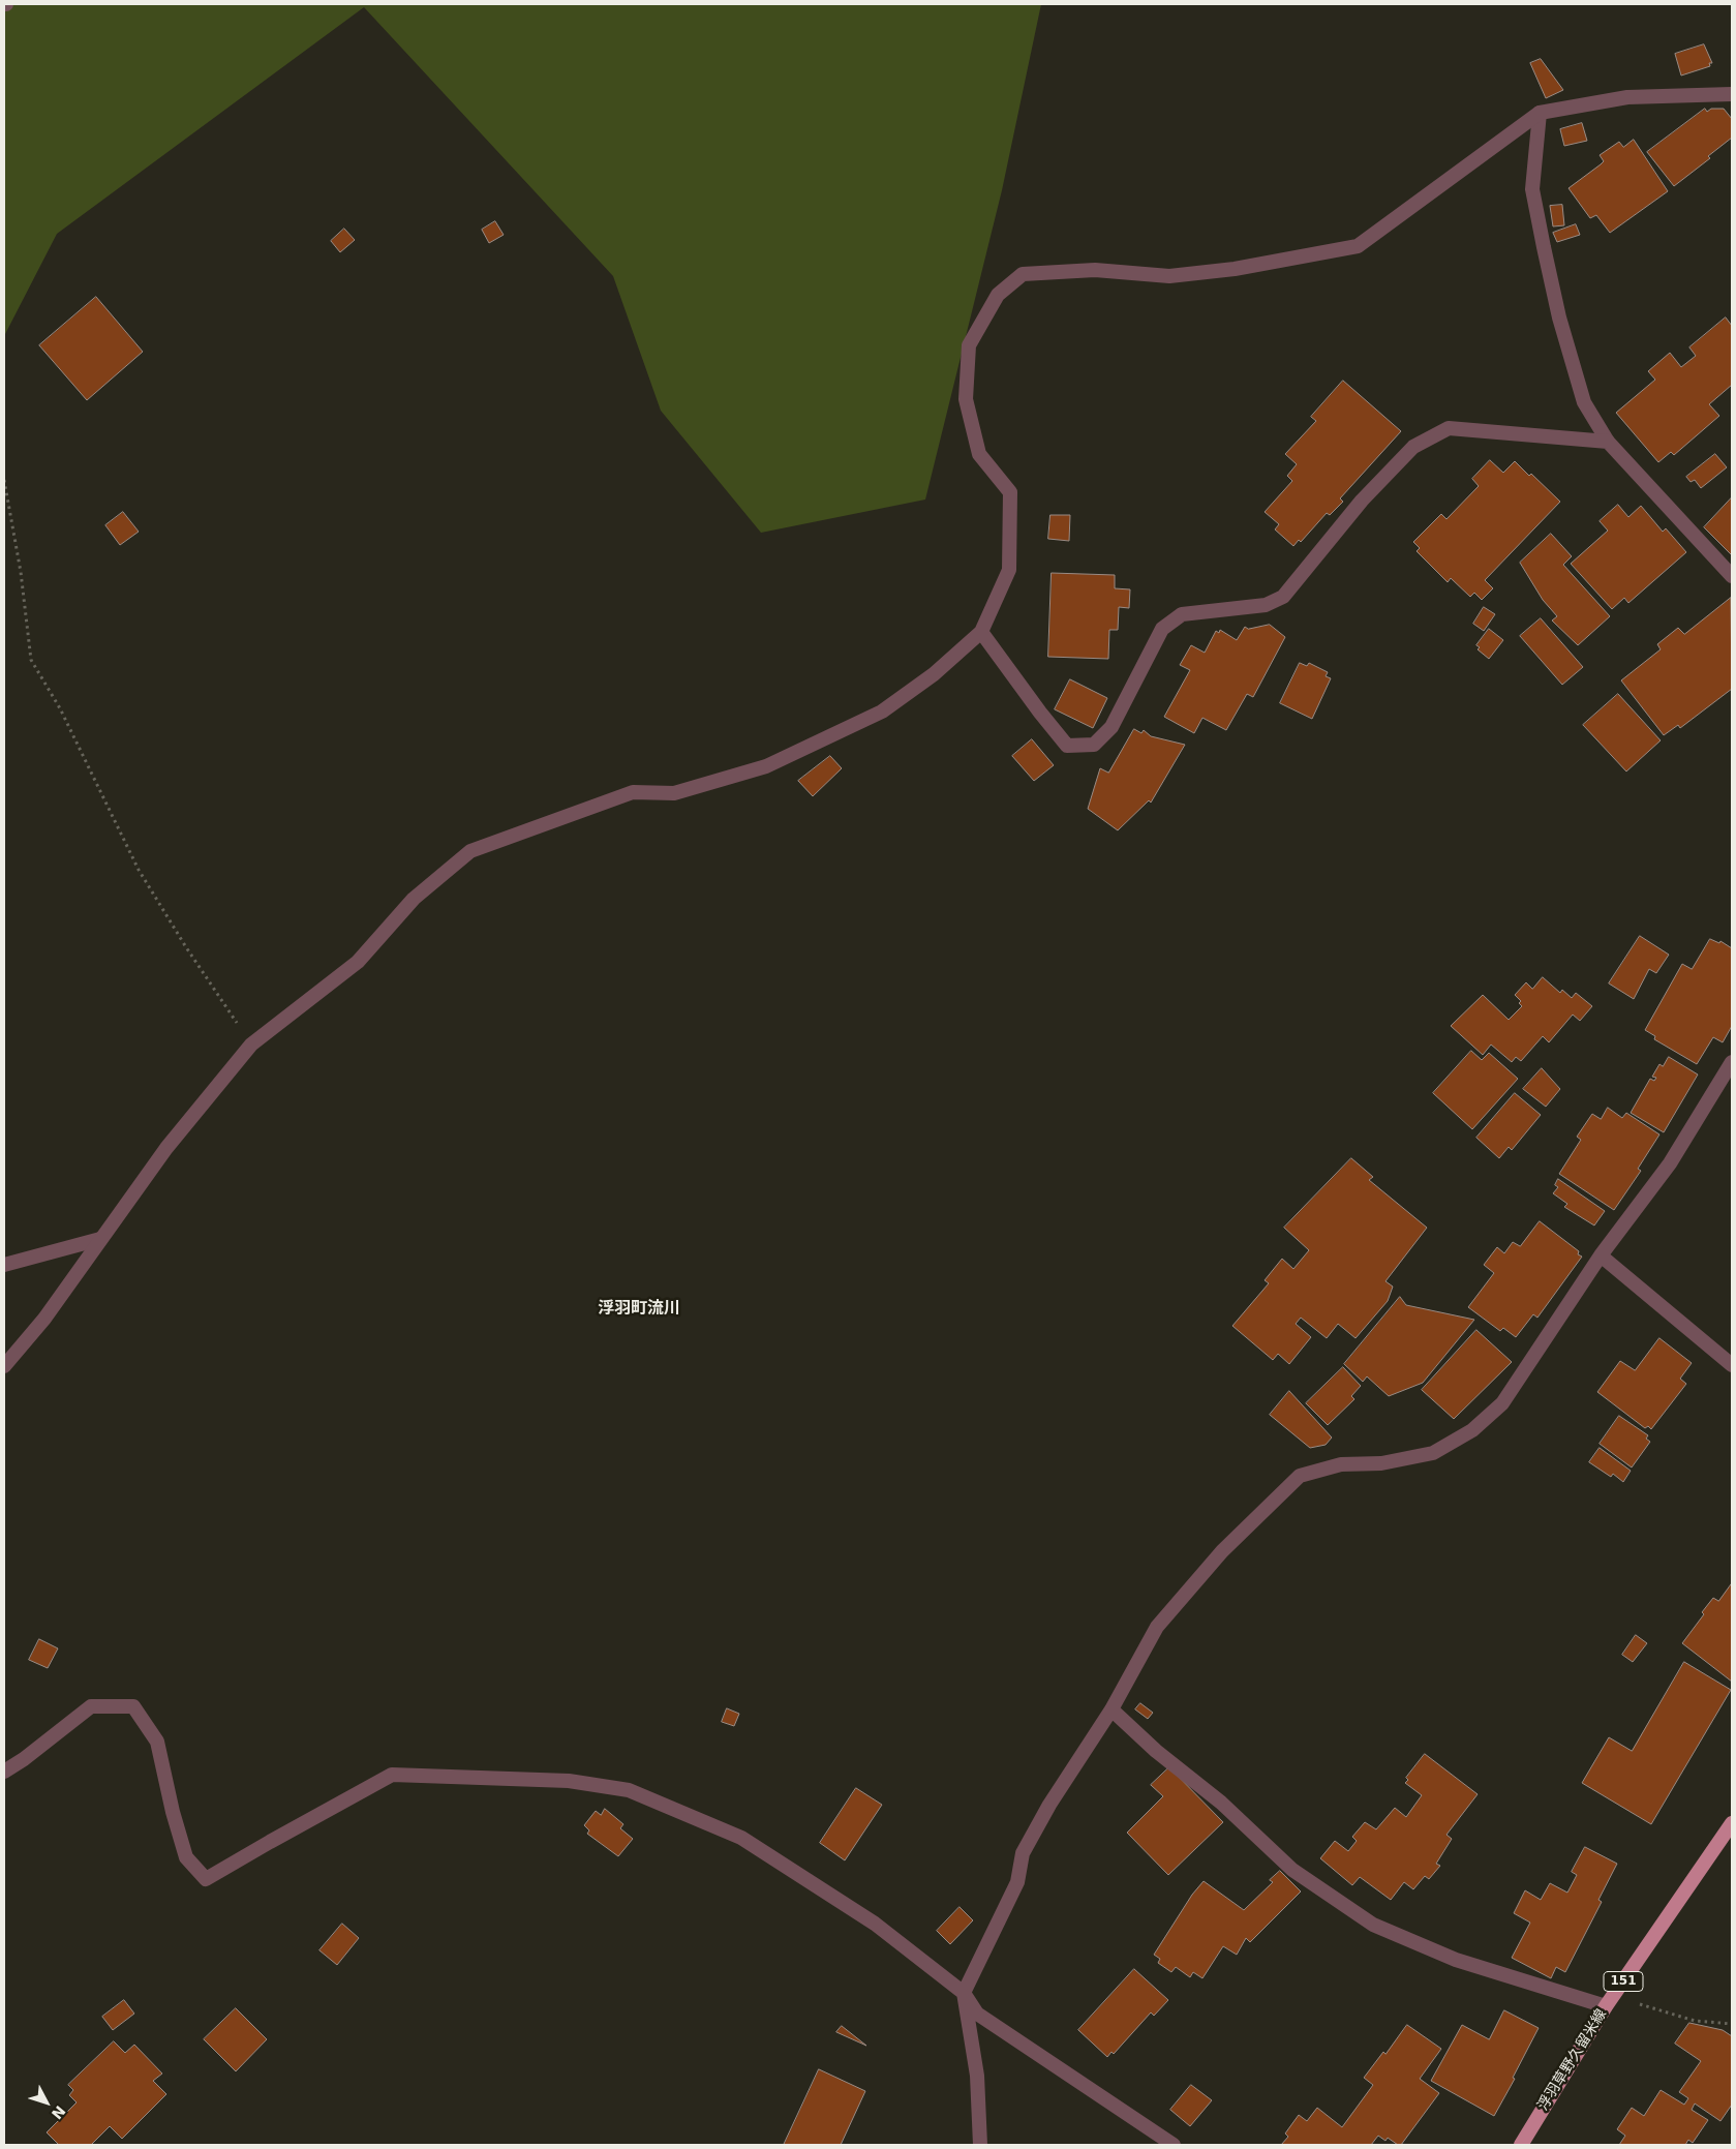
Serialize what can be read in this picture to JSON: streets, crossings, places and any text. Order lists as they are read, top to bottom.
{
  "streets": {
    "main road": ["151", "浮羽草野久留米線"]
  },
  "districts": ["浮羽町流川"],
  "north": "bottom right"
}
